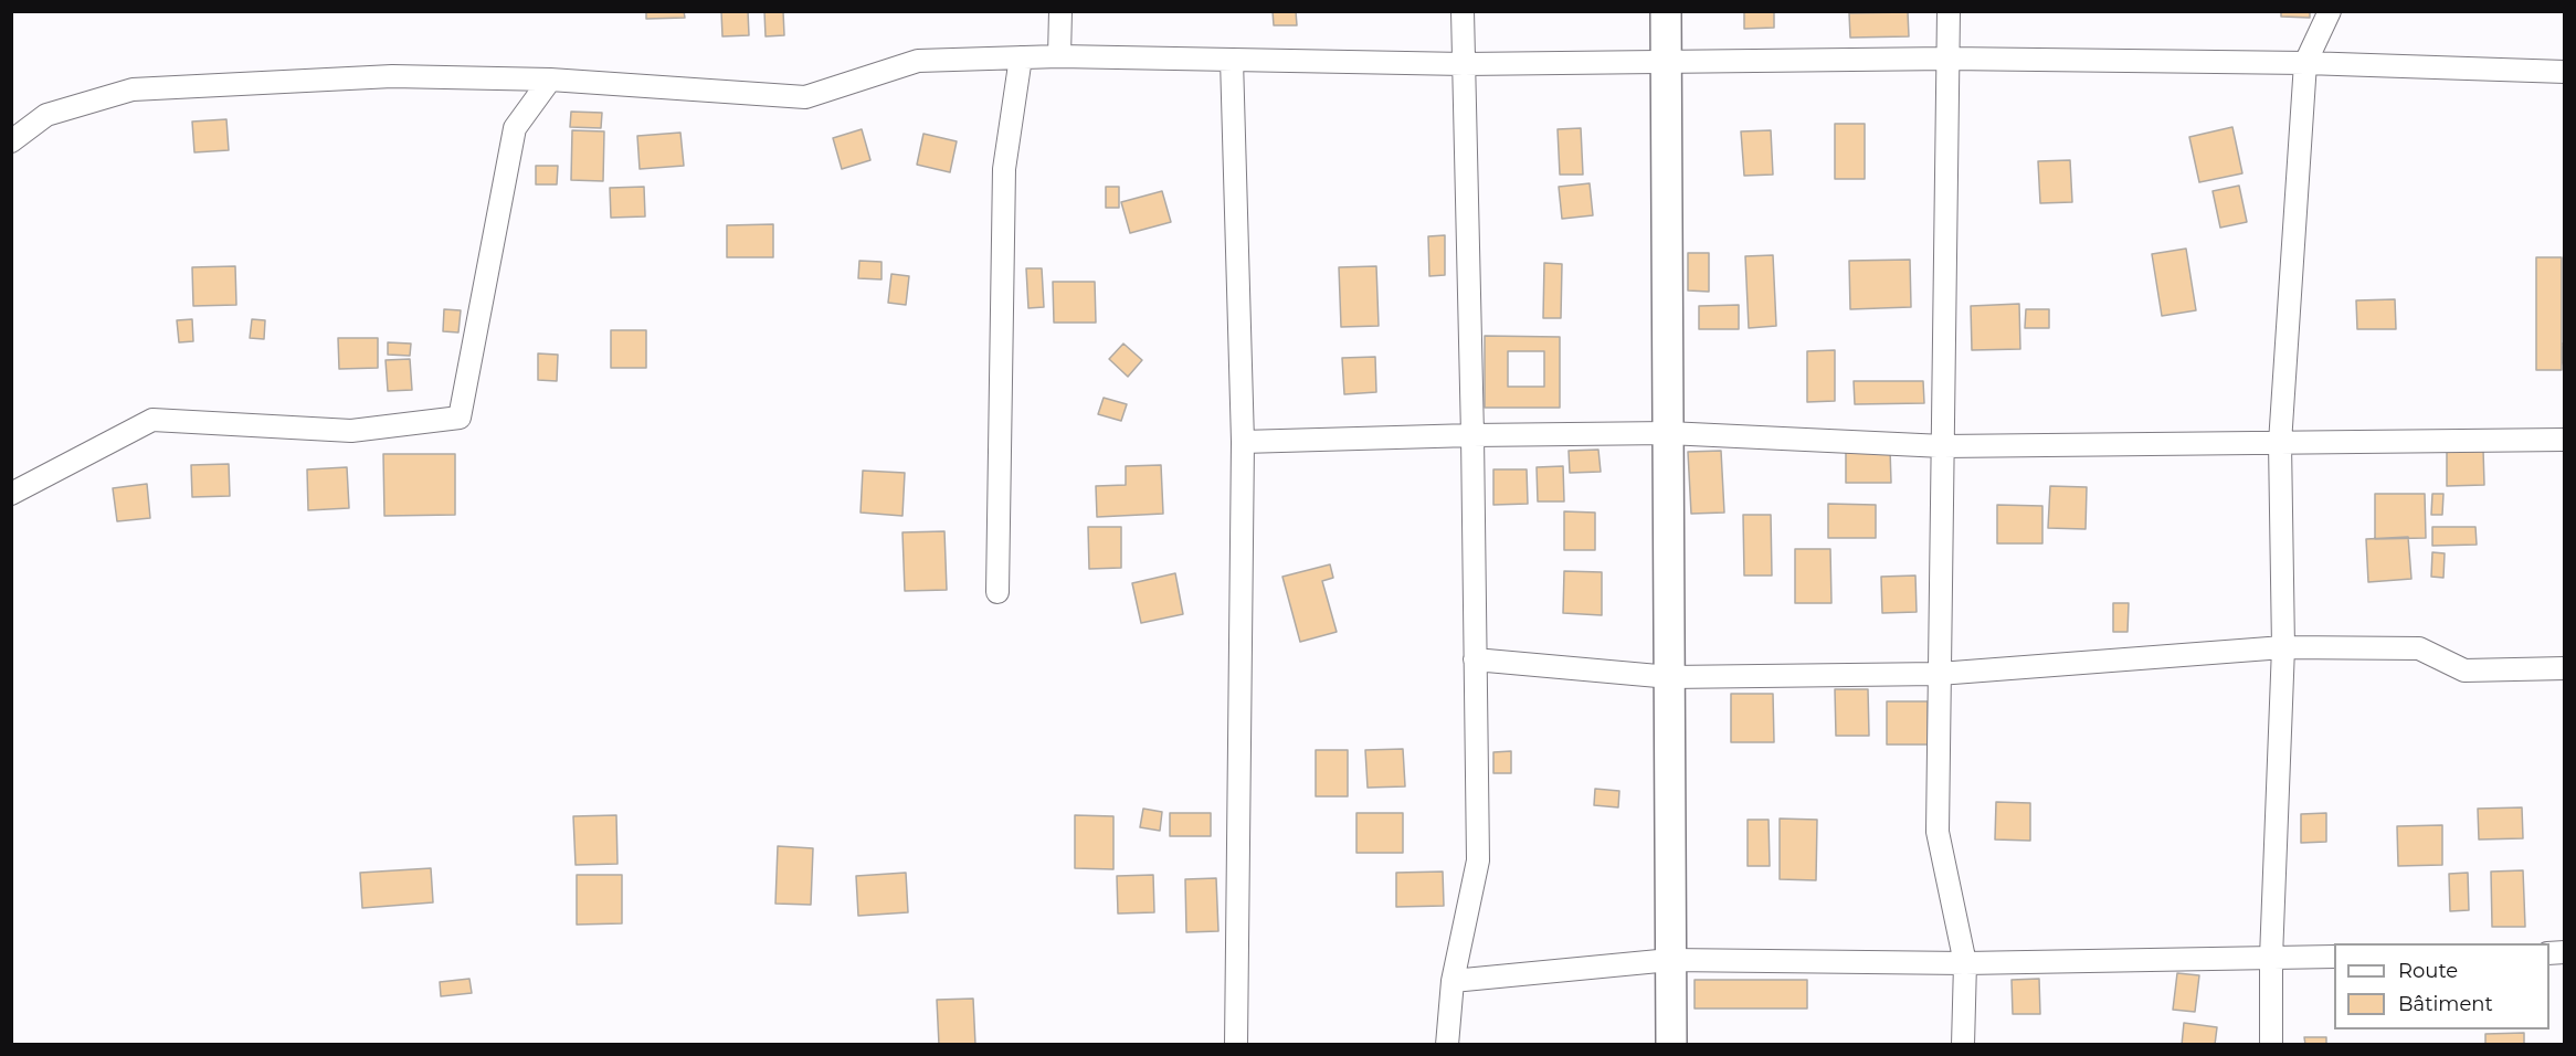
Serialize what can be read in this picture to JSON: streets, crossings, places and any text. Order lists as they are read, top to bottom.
{
  "legend": ["Route", "Bâtiment"]
}
